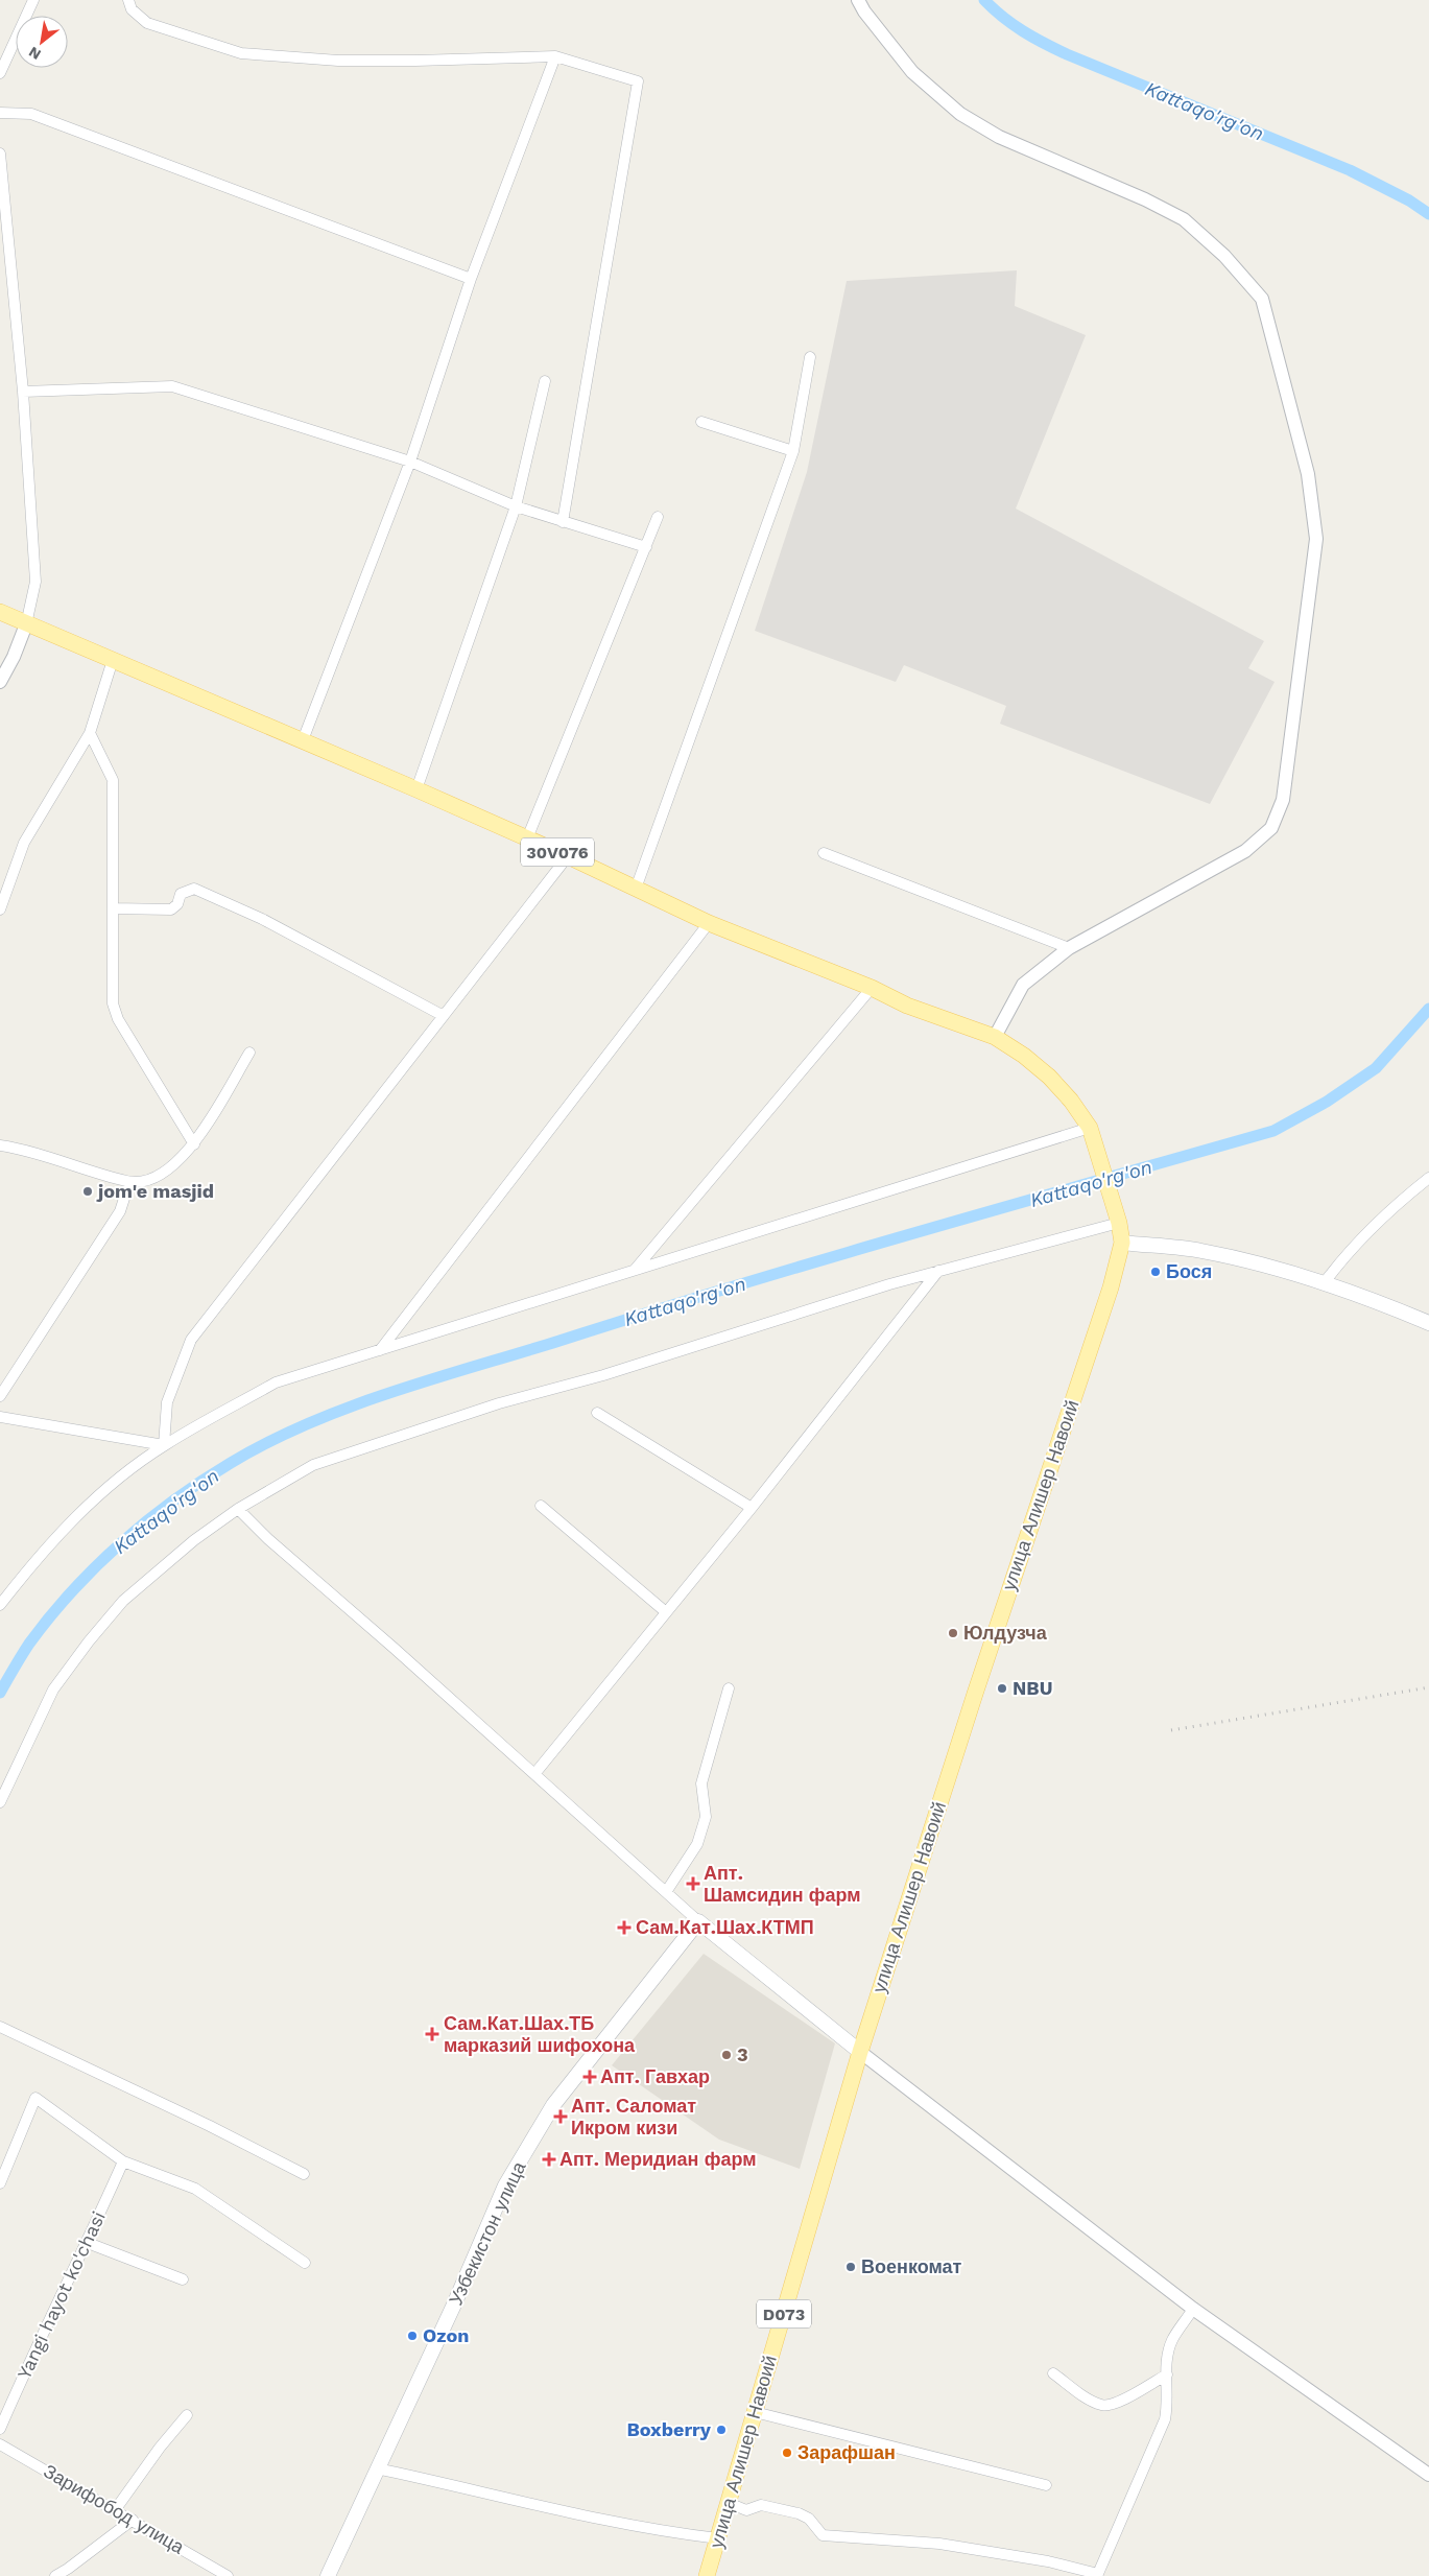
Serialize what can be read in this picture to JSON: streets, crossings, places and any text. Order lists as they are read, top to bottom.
{
  "streets": {
    "main road": [
      "30V076",
      "улица Алишер Навоий",
      "Узбекистон улица",
      "D073"
    ],
    "street": ["Yangi hayot ko'chasi", "Зарифобод улица"]
  },
  "crossings": [
    ["30V076", "улица Алишер Навоий"]
  ],
  "water": ["Kattaqo'rg'on"],
  "places": {
    "other": [
      "jom'e masjid",
      "Бося",
      "Юлдузча",
      "NBU",
      "3",
      "Военкомат",
      "Ozon",
      "Boxberry",
      "Зарафшан"
    ],
    "health": [
      "Апт. Шамсидин фарм",
      "Сам.Кат.Шах.КТМП",
      "Сам.Кат.Шах.ТБ марказий шифохона",
      "Апт. Гавхар",
      "Апт. Саломат Икром кизи",
      "Апт. Меридиан фарм"
    ]
  },
  "north": "bottom left"
}
